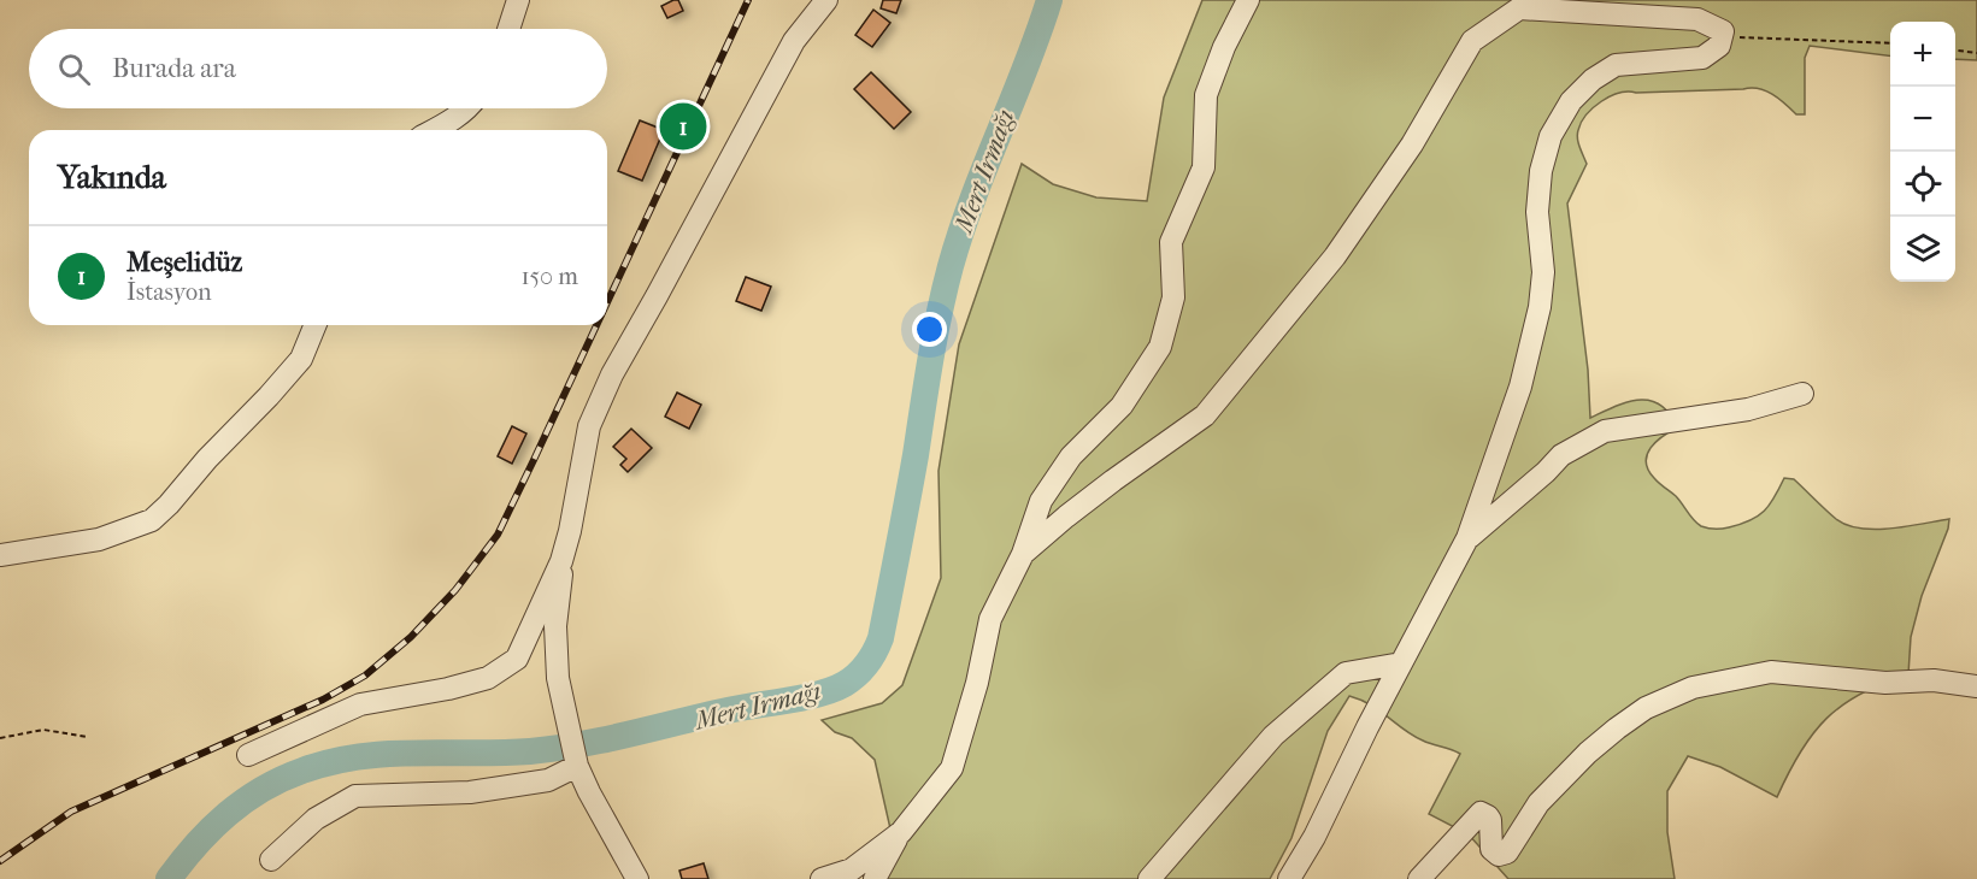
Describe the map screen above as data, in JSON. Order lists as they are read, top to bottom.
{
  "water": ["Mert Irmağı"],
  "page": {
    "map_buttons": ["+", "−"],
    "search": "Burada ara",
    "pins": "1",
    "heading": "Yakında",
    "list": [
      {
        "mark": "1",
        "name": "Meşelidüz",
        "note": "İstasyon",
        "value": "150 m"
      }
    ]
  }
}
